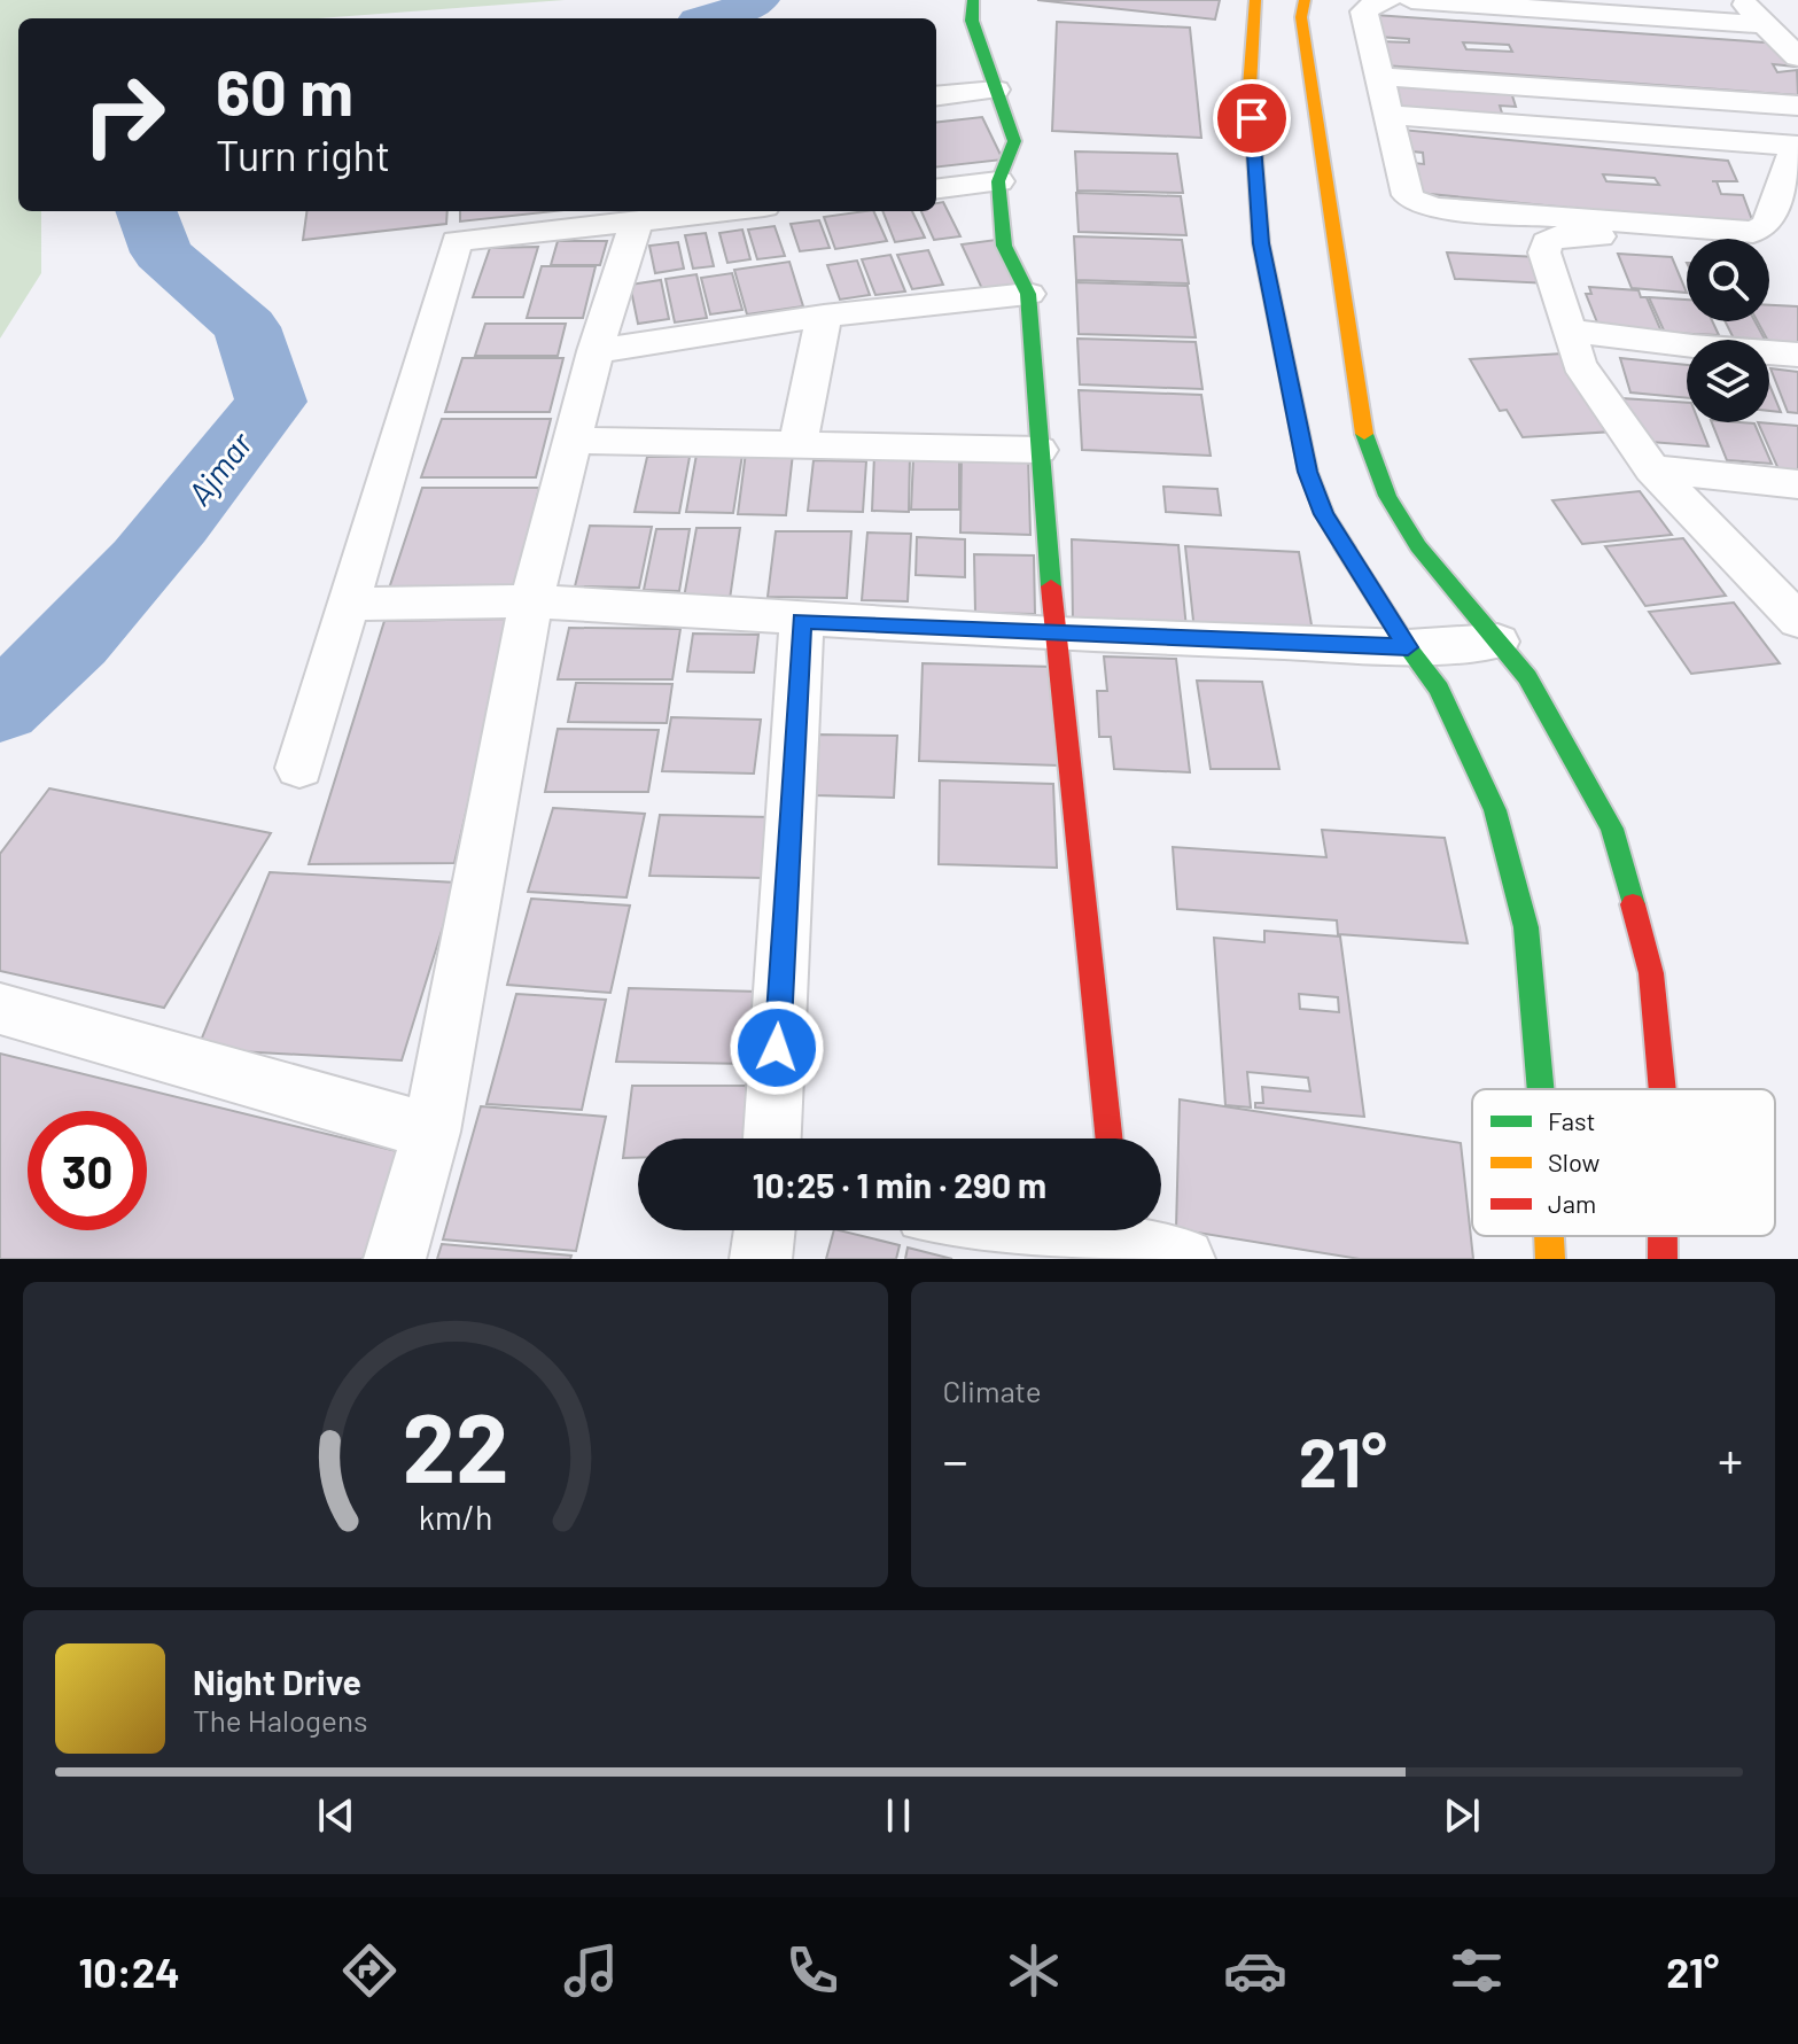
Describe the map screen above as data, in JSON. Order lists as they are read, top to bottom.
{
  "water": ["Ajmar"],
  "legend": ["Fast", "Slow", "Jam"],
  "page": {
    "turn": ["60 m", "Turn right"],
    "limit": "30",
    "trip": "10:25 · 1 min · 290 m",
    "tile": "Climate",
    "heat": ["−", "21°", "+"],
    "song": ["Night Drive", "The Halogens"],
    "tabs": ["10:24", "21°"],
    "gauge": ["22", "km/h"]
  }
}
